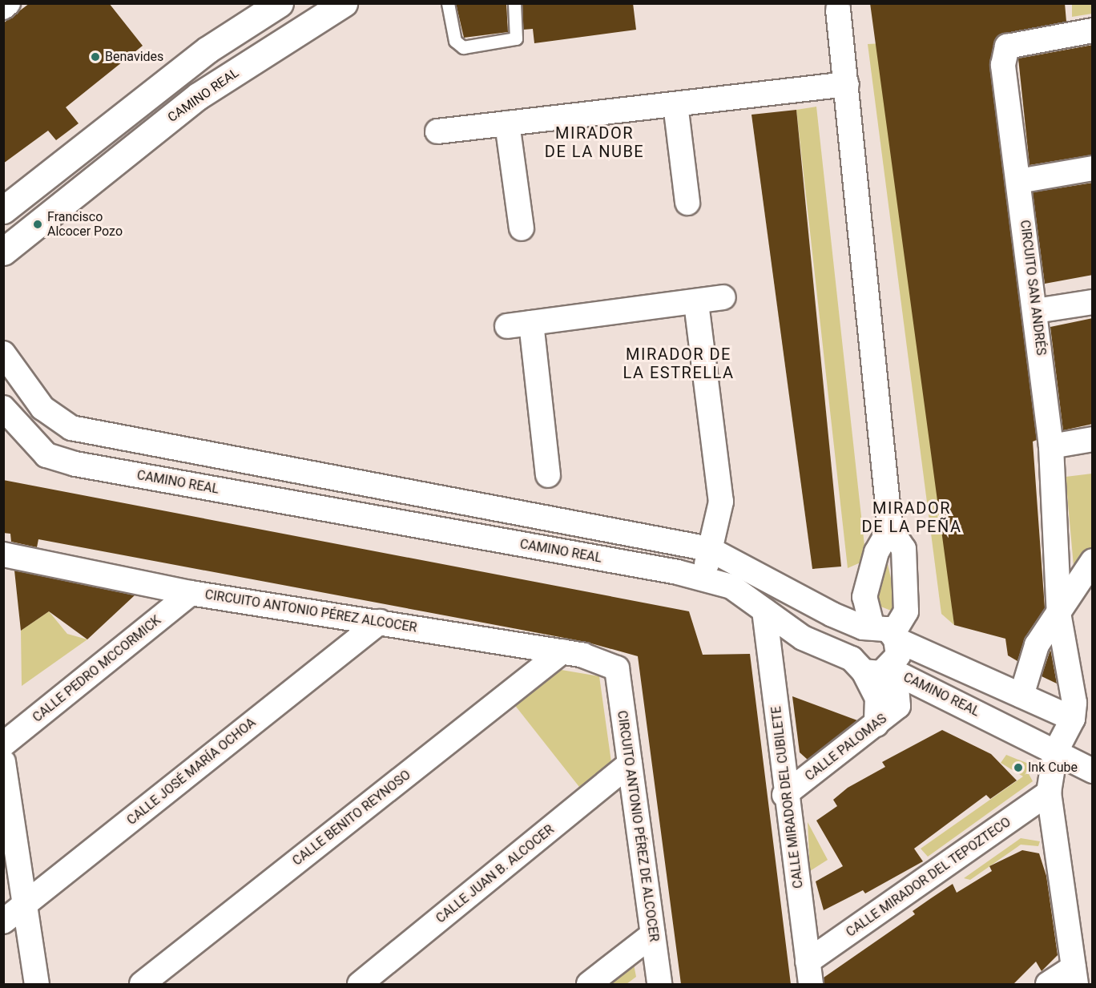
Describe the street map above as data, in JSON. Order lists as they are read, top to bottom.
{
  "streets": {
    "street": [
      "CAMINO REAL",
      "CIRCUITO SAN ANDRÉS",
      "CIRCUITO ANTONIO PÉREZ ALCOCER",
      "CALLE PEDRO MCCORMICK",
      "CALLE PALOMAS",
      "CALLE JOSÉ MARÍA OCHOA",
      "CALLE MIRADOR DEL CUBILETE",
      "CALLE BENITO REYNOSO",
      "CIRCUITO ANTONIO PÉREZ DE ALCOCER",
      "CALLE JUAN B. ALCOCER",
      "CALLE MIRADOR DEL TEPOZTECO"
    ]
  },
  "crossings": [
    ["CAMINO REAL", "CIRCUITO SAN ANDRÉS"],
    ["CAMINO REAL", "CALLE PALOMAS"],
    ["CAMINO REAL", "CALLE MIRADOR DEL CUBILETE"],
    ["CIRCUITO SAN ANDRÉS", "CALLE MIRADOR DEL TEPOZTECO"],
    ["CIRCUITO ANTONIO PÉREZ ALCOCER", "CALLE PEDRO MCCORMICK"],
    ["CIRCUITO ANTONIO PÉREZ ALCOCER", "CALLE JOSÉ MARÍA OCHOA"],
    ["CIRCUITO ANTONIO PÉREZ ALCOCER", "CALLE BENITO REYNOSO"],
    ["CIRCUITO ANTONIO PÉREZ ALCOCER", "CIRCUITO ANTONIO PÉREZ DE ALCOCER"],
    ["CALLE PALOMAS", "CALLE MIRADOR DEL CUBILETE"],
    ["CALLE MIRADOR DEL CUBILETE", "CALLE MIRADOR DEL TEPOZTECO"],
    ["CIRCUITO ANTONIO PÉREZ DE ALCOCER", "CALLE JUAN B. ALCOCER"]
  ],
  "districts": ["MIRADOR DE LA NUBE", "MIRADOR DE LA ESTRELLA", "MIRADOR DE LA PEÑA"],
  "places": ["Benavides", "Francisco Alcocer Pozo", "Ink Cube"]
}
